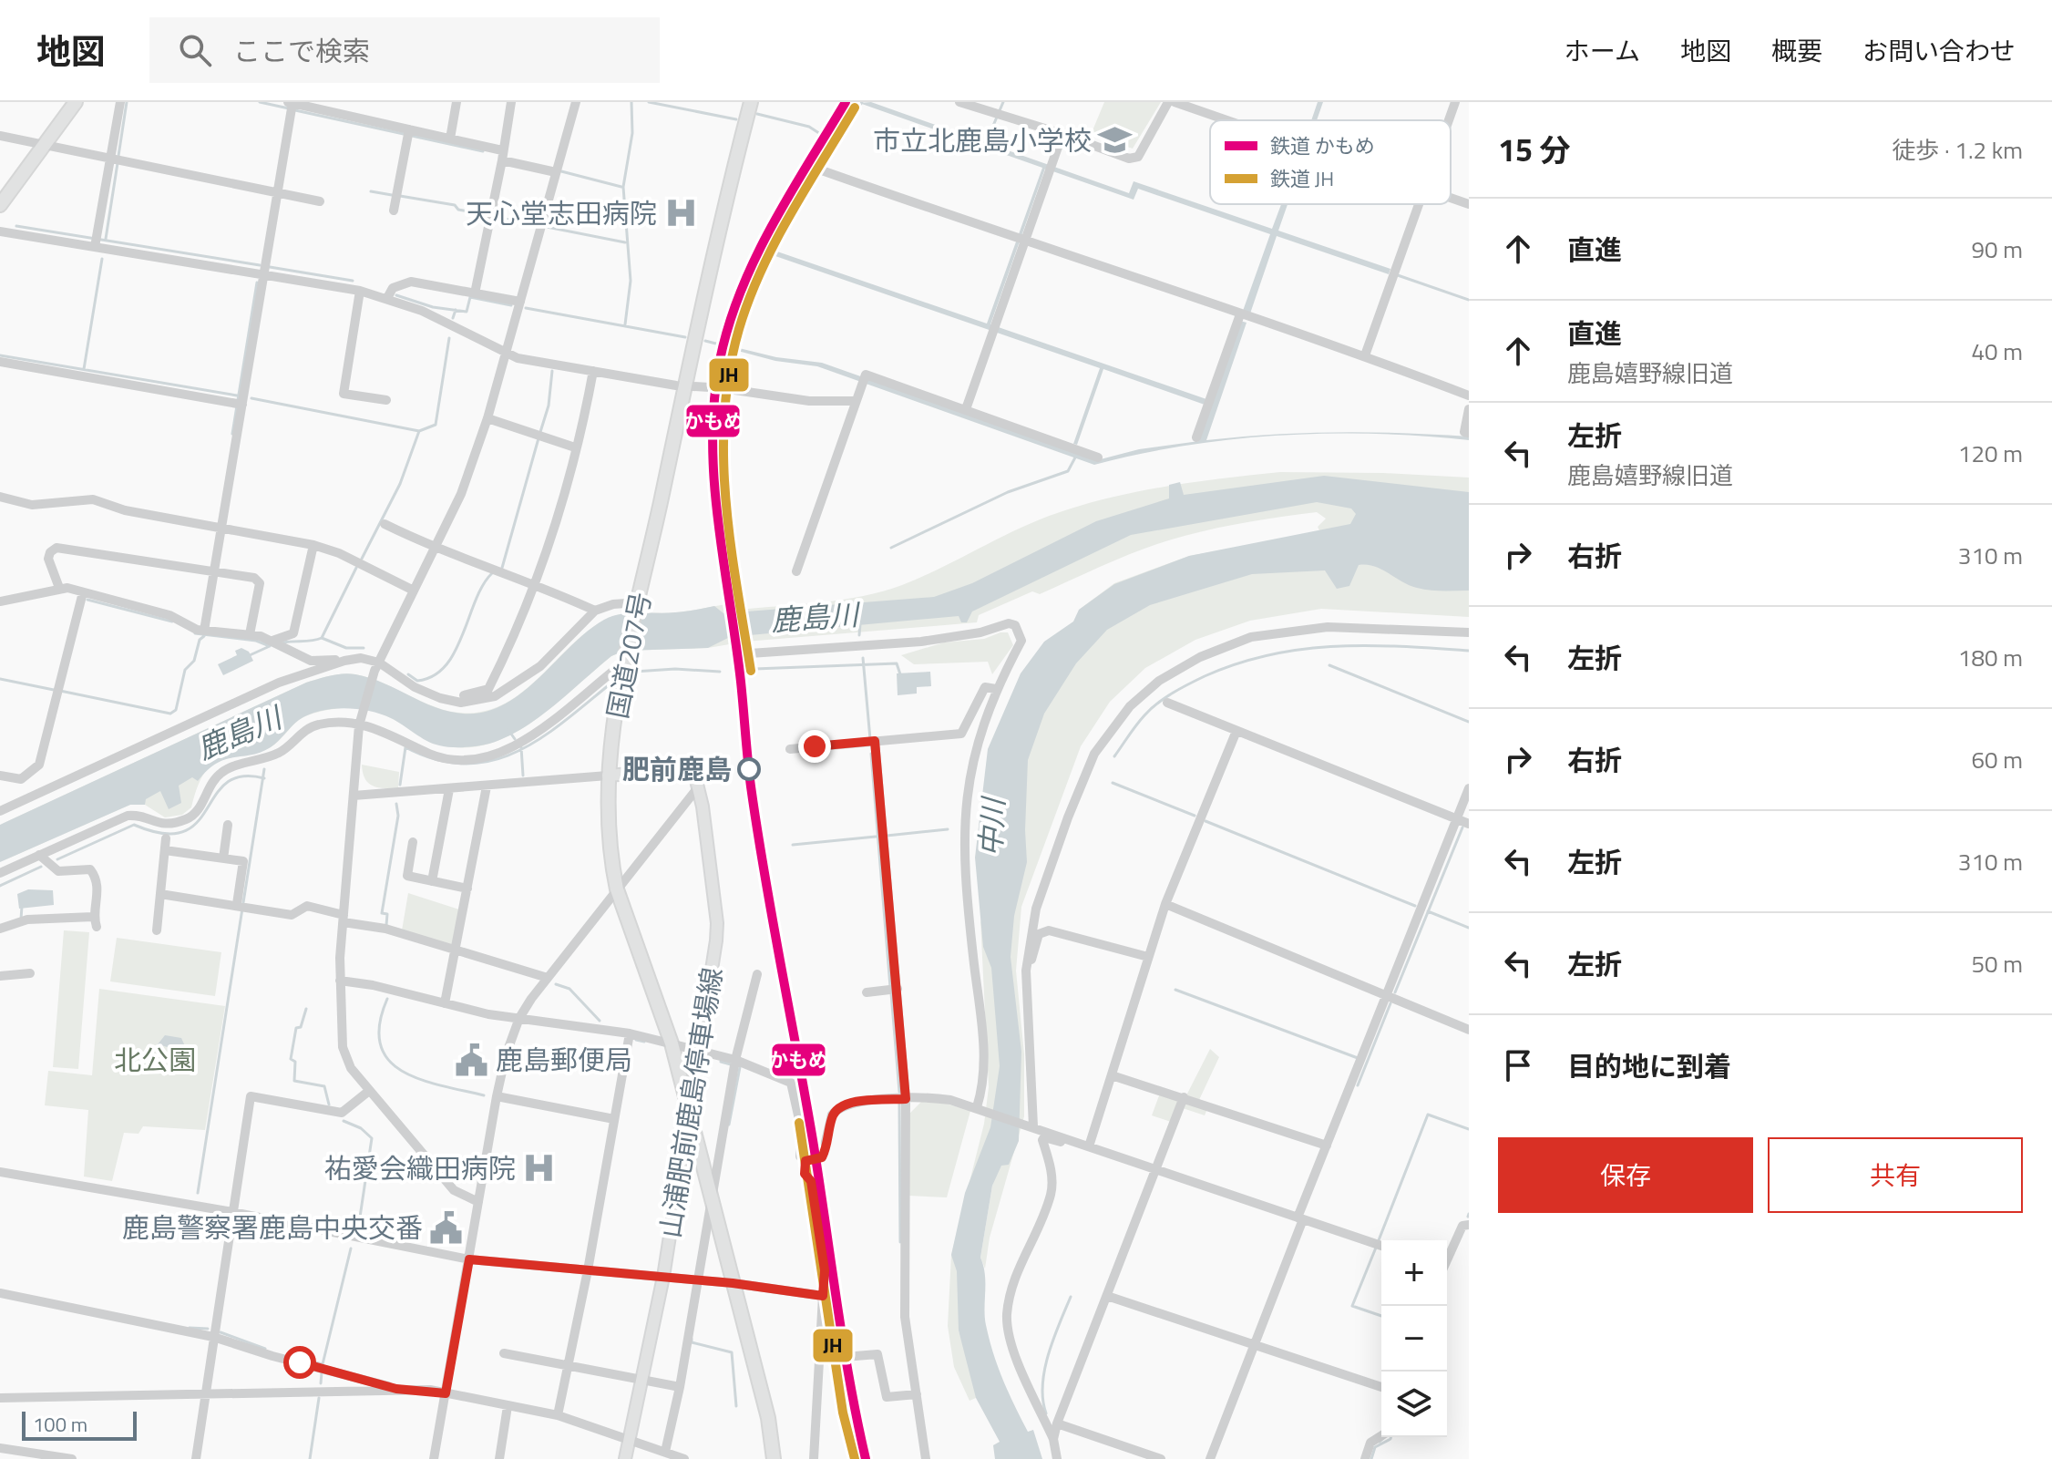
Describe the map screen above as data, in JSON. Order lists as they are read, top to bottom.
{
  "streets": {
    "highway": ["国道207号"],
    "main road": ["山浦肥前鹿島停車場線"]
  },
  "crossings": [
    ["国道207号", "山浦肥前鹿島停車場線"]
  ],
  "water": ["鹿島川", "中川"],
  "parks": ["北公園"],
  "places": {
    "school or university": ["市立北鹿島小学校"],
    "hospital": ["天心堂志田病院", "祐愛会織田病院"],
    "other": ["肥前鹿島"],
    "public building": ["鹿島郵便局", "鹿島警察署鹿島中央交番"]
  },
  "lines": ["rail line かもめ", "rail line JH"],
  "legend": ["鉄道 かもめ", "鉄道 JH"],
  "scale_bar": "100 m",
  "page": {
    "header": "地図",
    "search": "ここで検索",
    "nav": [
      "ホーム",
      "地図",
      "概要",
      "お問い合わせ"
    ],
    "heading": ["15 分", "徒歩 · 1.2 km"],
    "list": [
      ["直進", "90 m"],
      ["直進", "鹿島嬉野線旧道", "40 m"],
      ["左折", "鹿島嬉野線旧道", "120 m"],
      ["右折", "310 m"],
      ["左折", "180 m"],
      ["右折", "60 m"],
      ["左折", "310 m"],
      ["左折", "50 m"],
      "目的地に到着"
    ],
    "buttons": ["保存", "共有"],
    "map_buttons": ["+", "−"],
    "scale": "100 m"
  }
}
